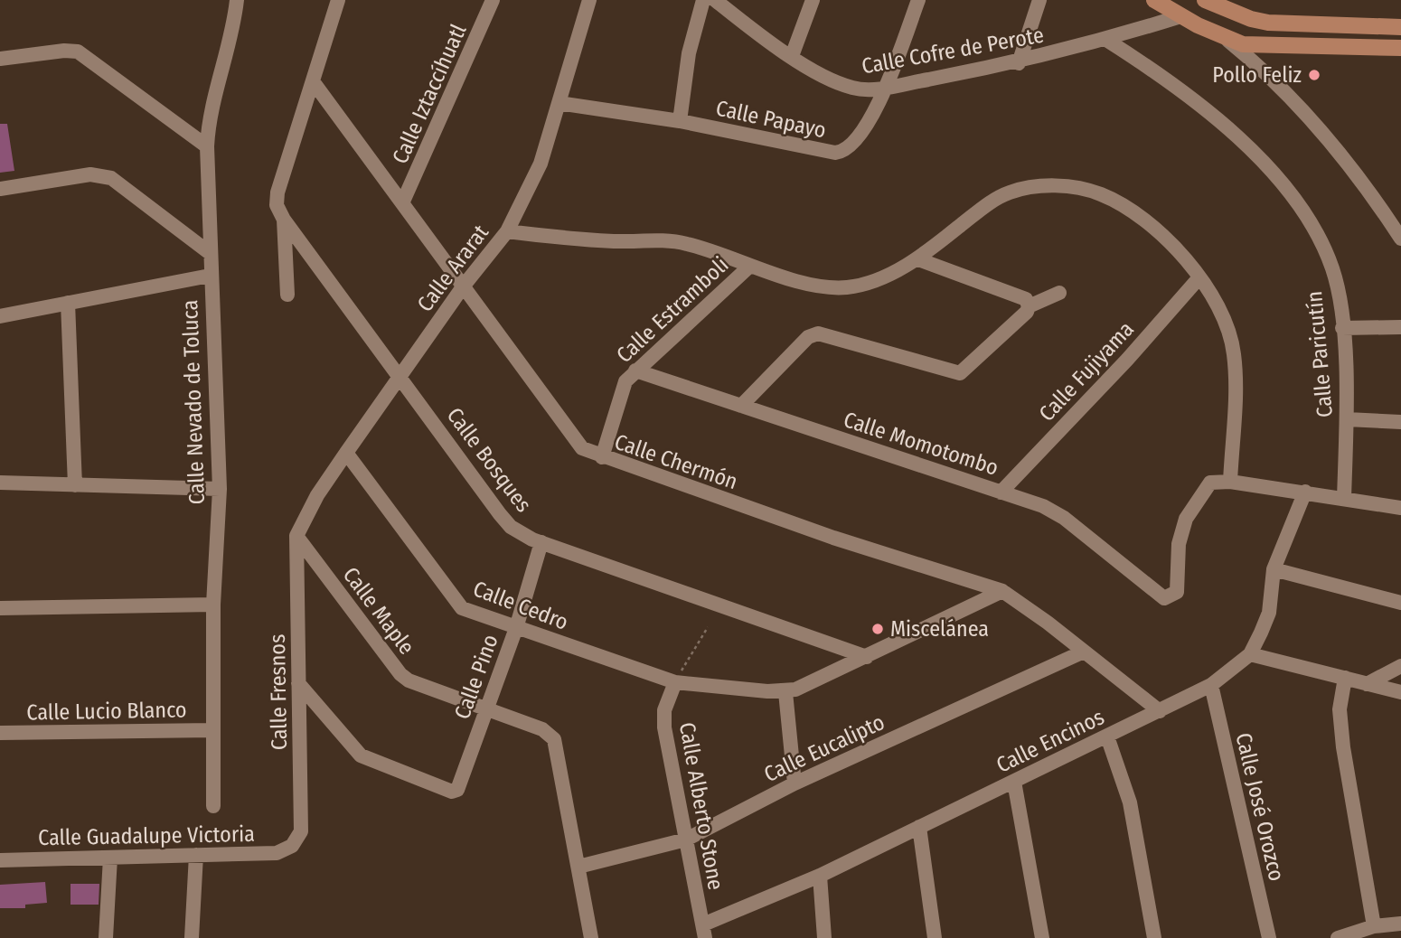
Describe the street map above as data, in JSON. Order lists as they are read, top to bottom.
{
  "streets": {
    "street": [
      "Calle Cofre de Perote",
      "Calle Iztaccíhuatl",
      "Calle Papayo",
      "Calle Ararat",
      "Calle Estramboli",
      "Calle Paricutín",
      "Calle Fujiyama",
      "Calle Nevado de Toluca",
      "Calle Momotombo",
      "Calle Bosques",
      "Calle Chermón",
      "Calle Cedro",
      "Calle Maple",
      "Calle Pino",
      "Calle Fresnos",
      "Calle Lucio Blanco",
      "Calle Encinos",
      "Calle Eucalipto",
      "Calle Alberto Stone",
      "Calle José Orozco",
      "Calle Guadalupe Victoria"
    ]
  },
  "crossings": [
    ["Calle Cofre de Perote", "Calle Papayo"],
    ["Calle Cofre de Perote", "Calle Paricutín"],
    ["Calle Iztaccíhuatl", "Calle Chermón"],
    ["Calle Papayo", "Calle Ararat"],
    ["Calle Ararat", "Calle Bosques"],
    ["Calle Ararat", "Calle Chermón"],
    ["Calle Ararat", "Calle Cedro"],
    ["Calle Ararat", "Calle Maple"],
    ["Calle Ararat", "Calle Fresnos"],
    ["Calle Estramboli", "Calle Momotombo"],
    ["Calle Estramboli", "Calle Chermón"],
    ["Calle Fujiyama", "Calle Momotombo"],
    ["Calle Nevado de Toluca", "Calle Lucio Blanco"],
    ["Calle Bosques", "Calle Chermón"],
    ["Calle Bosques", "Calle Pino"],
    ["Calle Chermón", "Calle Encinos"],
    ["Calle Chermón", "Calle Eucalipto"],
    ["Calle Cedro", "Calle Pino"],
    ["Calle Cedro", "Calle Alberto Stone"],
    ["Calle Maple", "Calle Pino"],
    ["Calle Maple", "Calle Fresnos"],
    ["Calle Maple", "Calle Eucalipto"],
    ["Calle Pino", "Calle Fresnos"],
    ["Calle Fresnos", "Calle Guadalupe Victoria"],
    ["Calle Encinos", "Calle Alberto Stone"],
    ["Calle Encinos", "Calle José Orozco"],
    ["Calle Eucalipto", "Calle Alberto Stone"]
  ],
  "places": ["Pollo Feliz", "Miscelánea"]
}
